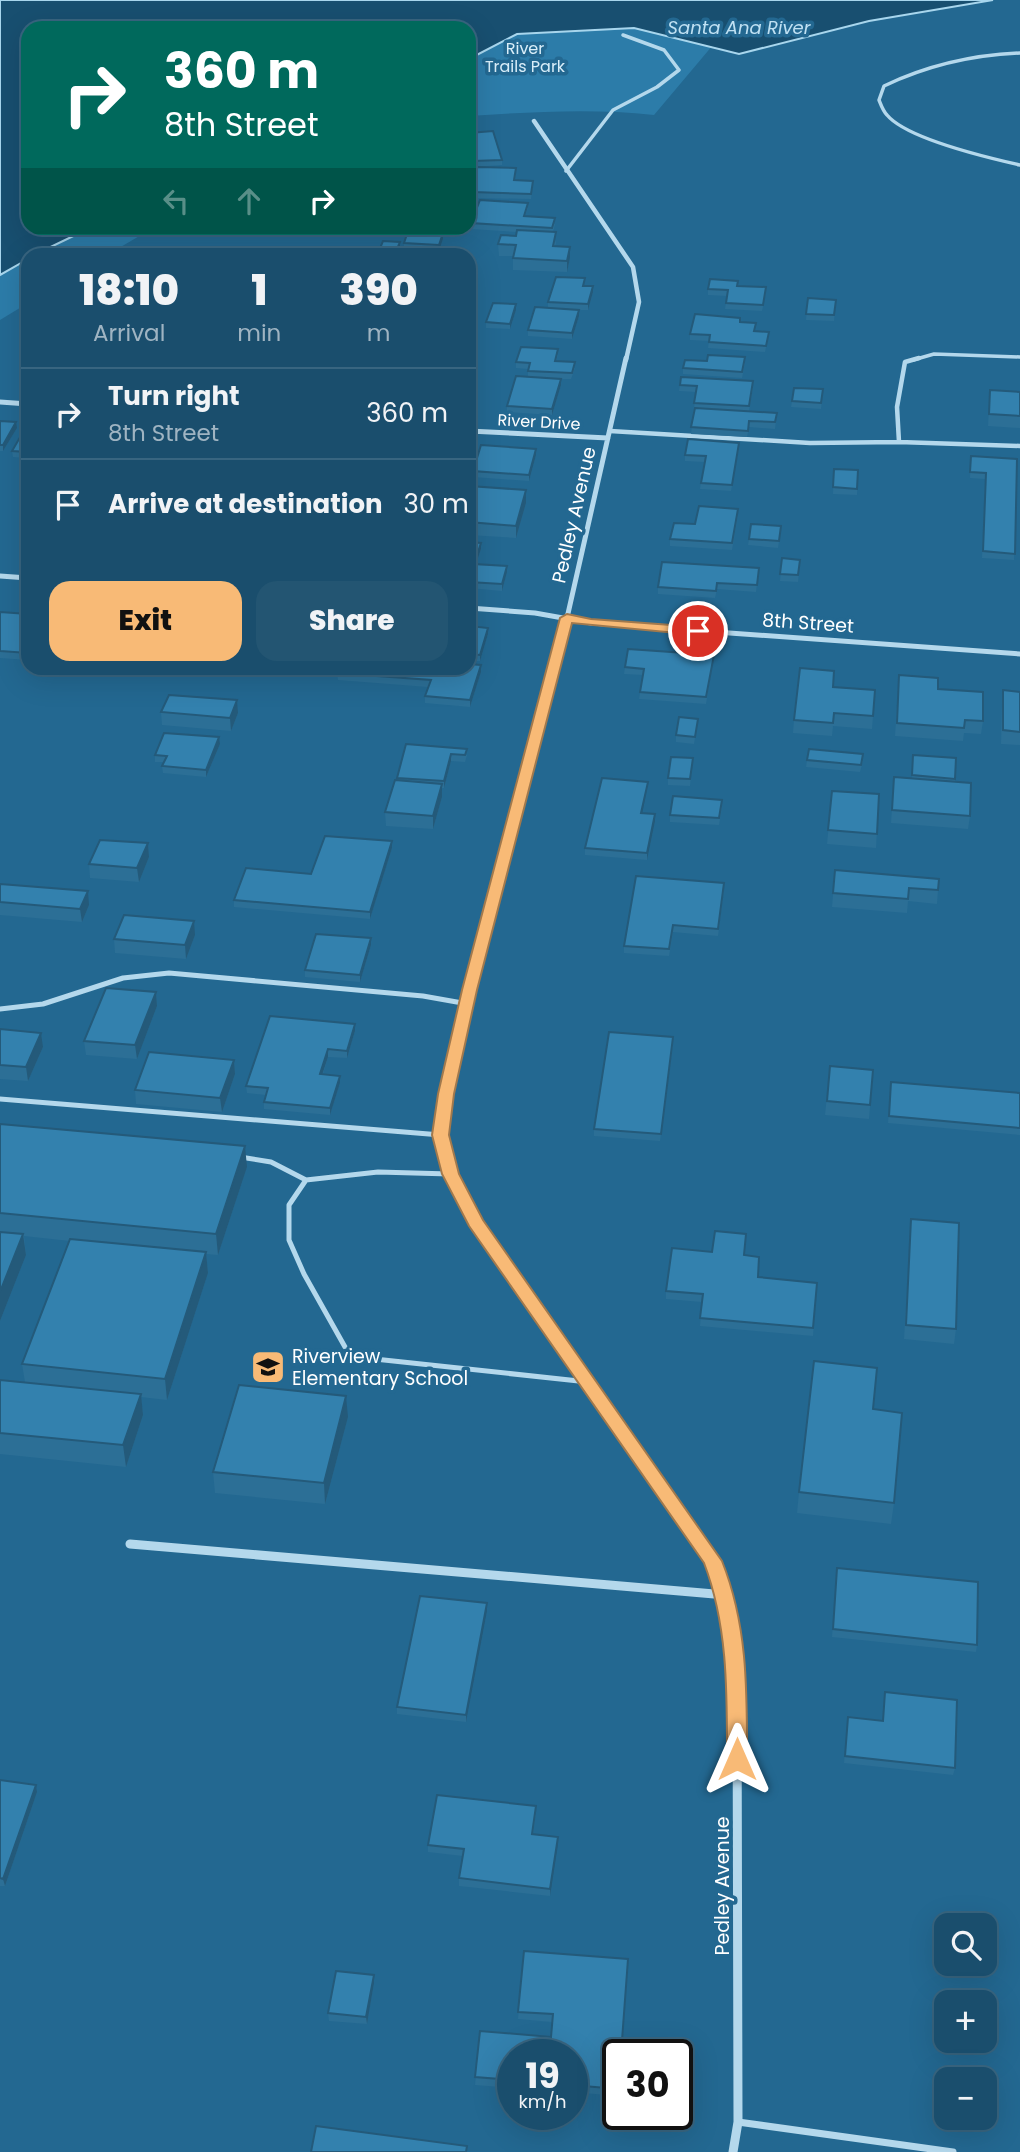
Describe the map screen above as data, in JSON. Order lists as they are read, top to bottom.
{
  "streets": {
    "street": ["River Drive", "Pedley Avenue", "8th Street"]
  },
  "crossings": [
    ["River Drive", "Pedley Avenue"],
    ["Pedley Avenue", "8th Street"]
  ],
  "water": ["Santa Ana River"],
  "parks": ["River Trails Park"],
  "places": {
    "school or university": ["Riverview Elementary School"]
  },
  "page": {
    "turn": ["360 m", "8th Street"],
    "eta": [
      "18:10",
      "Arrival",
      "1",
      "min",
      "390",
      "m"
    ],
    "list": [
      {
        "name": "Turn right",
        "note": "8th Street",
        "value": "360 m"
      },
      {
        "name": "Arrive at destination",
        "value": "30 m"
      }
    ],
    "buttons": ["Exit", "Share"],
    "map_buttons": ["+", "−"],
    "speed": "19 km/h",
    "limit": "30"
  }
}
